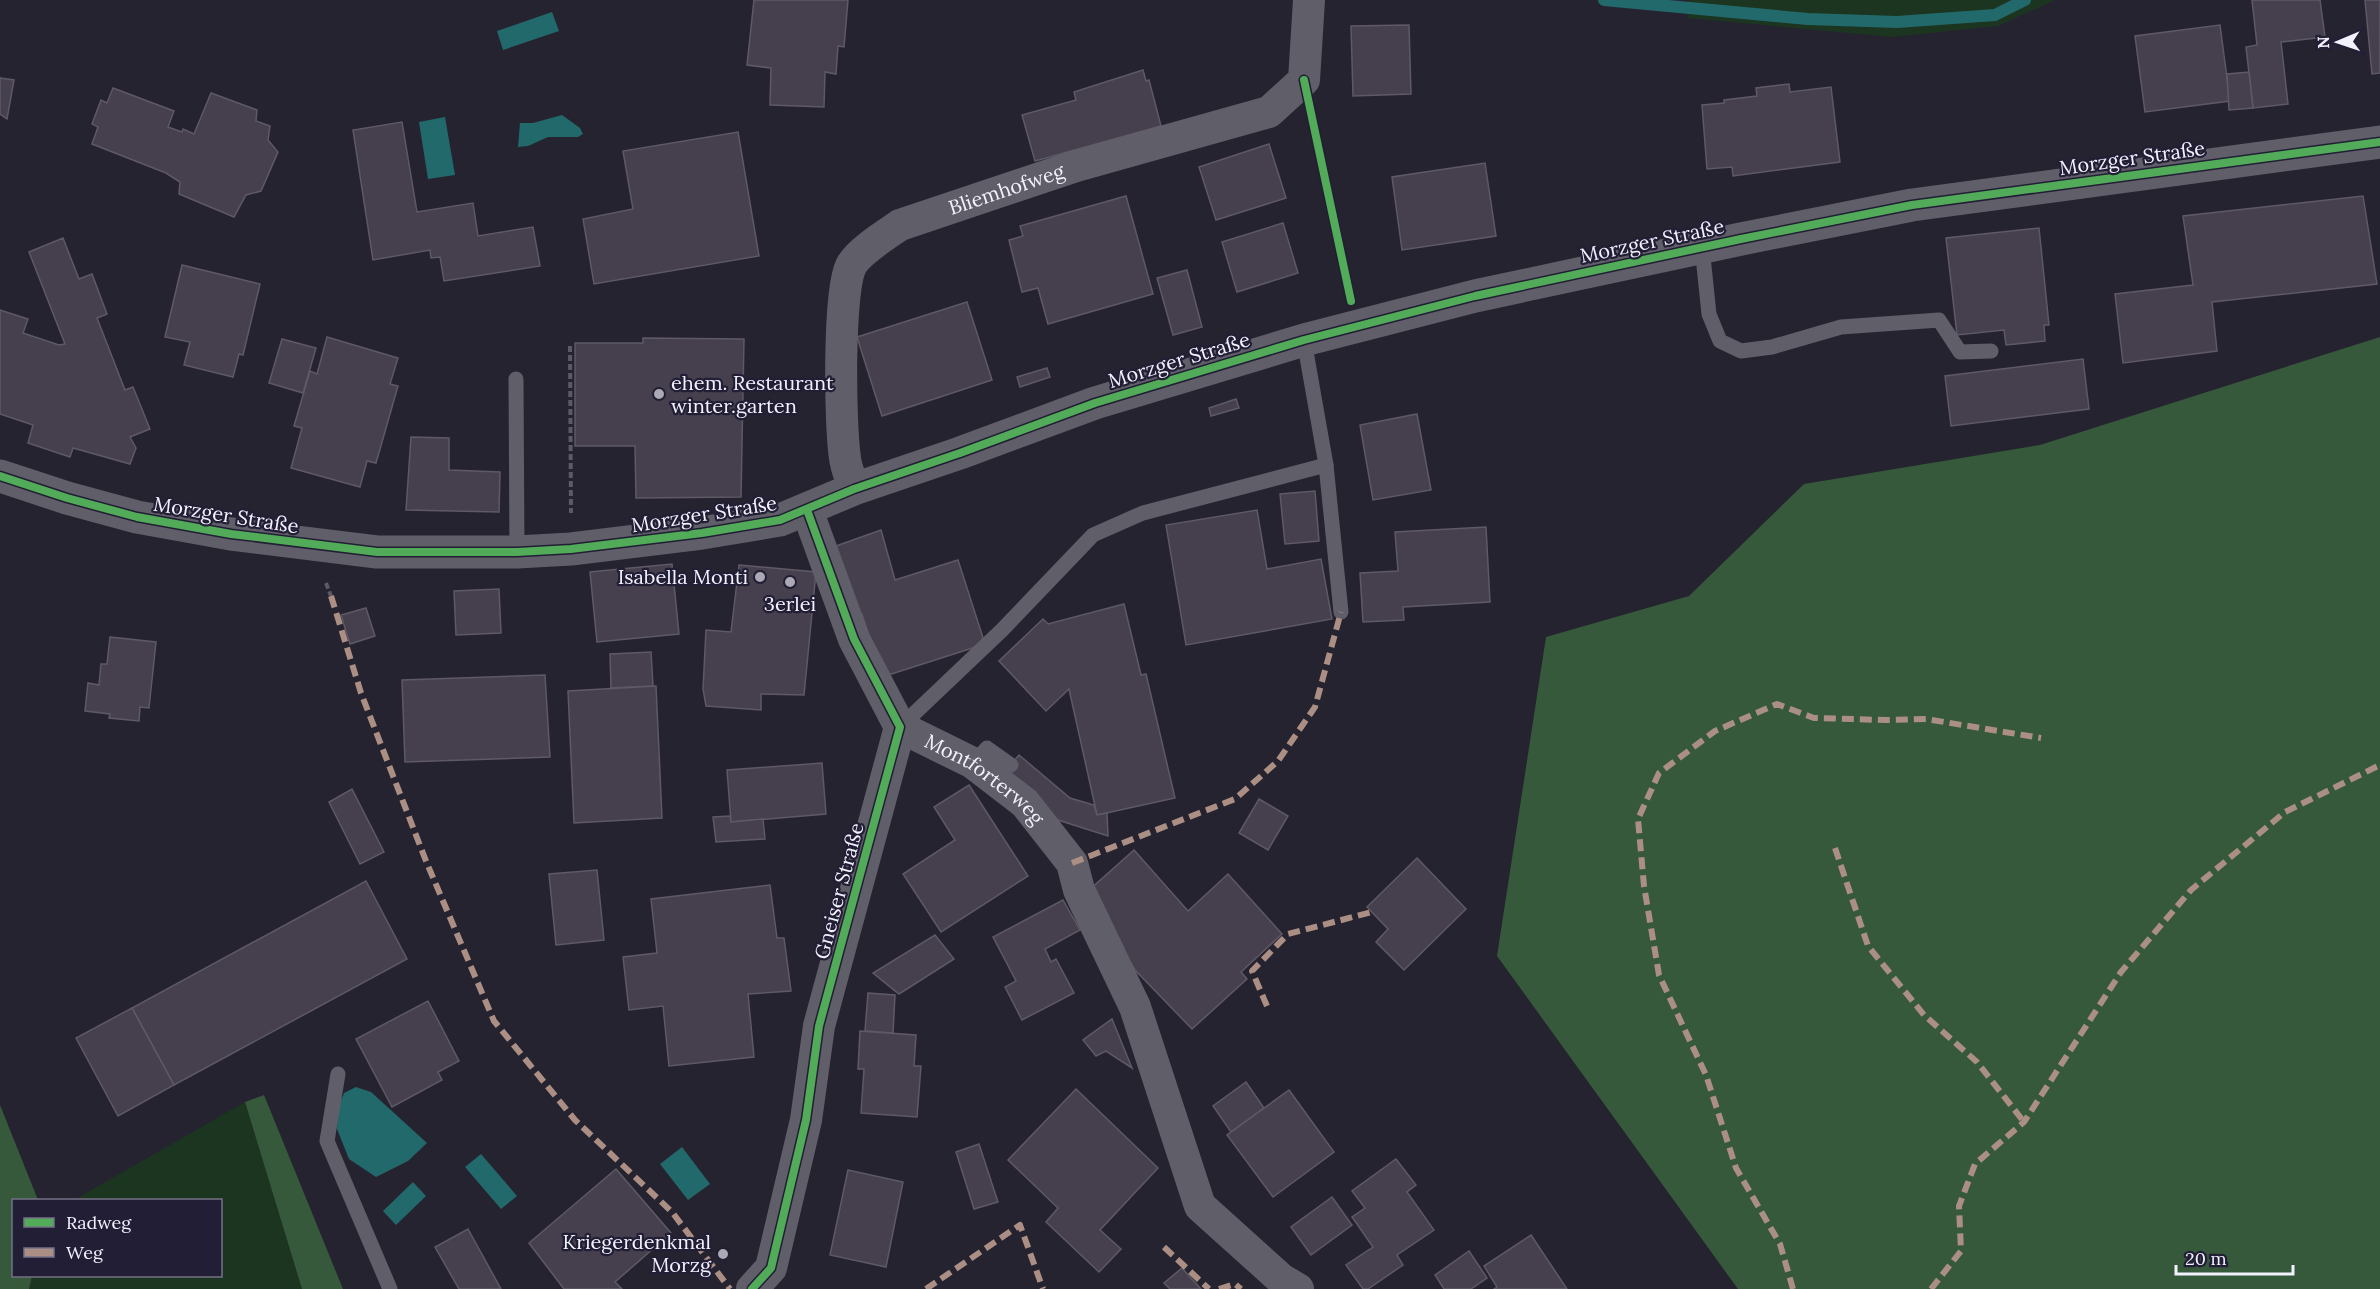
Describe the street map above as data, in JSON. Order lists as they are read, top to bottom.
{
  "streets": {
    "street": [
      "Morzger Straße",
      "Bliemhofweg",
      "Montforterweg",
      "Gneiser Straße"
    ]
  },
  "crossings": [
    ["Morzger Straße", "Bliemhofweg"],
    ["Montforterweg", "Gneiser Straße"]
  ],
  "places": [
    "ehem. Restaurant winter.garten",
    "Isabella Monti",
    "3erlei",
    "Kriegerdenkmal Morzg"
  ],
  "legend": ["Radweg", "Weg"],
  "scale_bar": "20 m",
  "north": "left"
}
